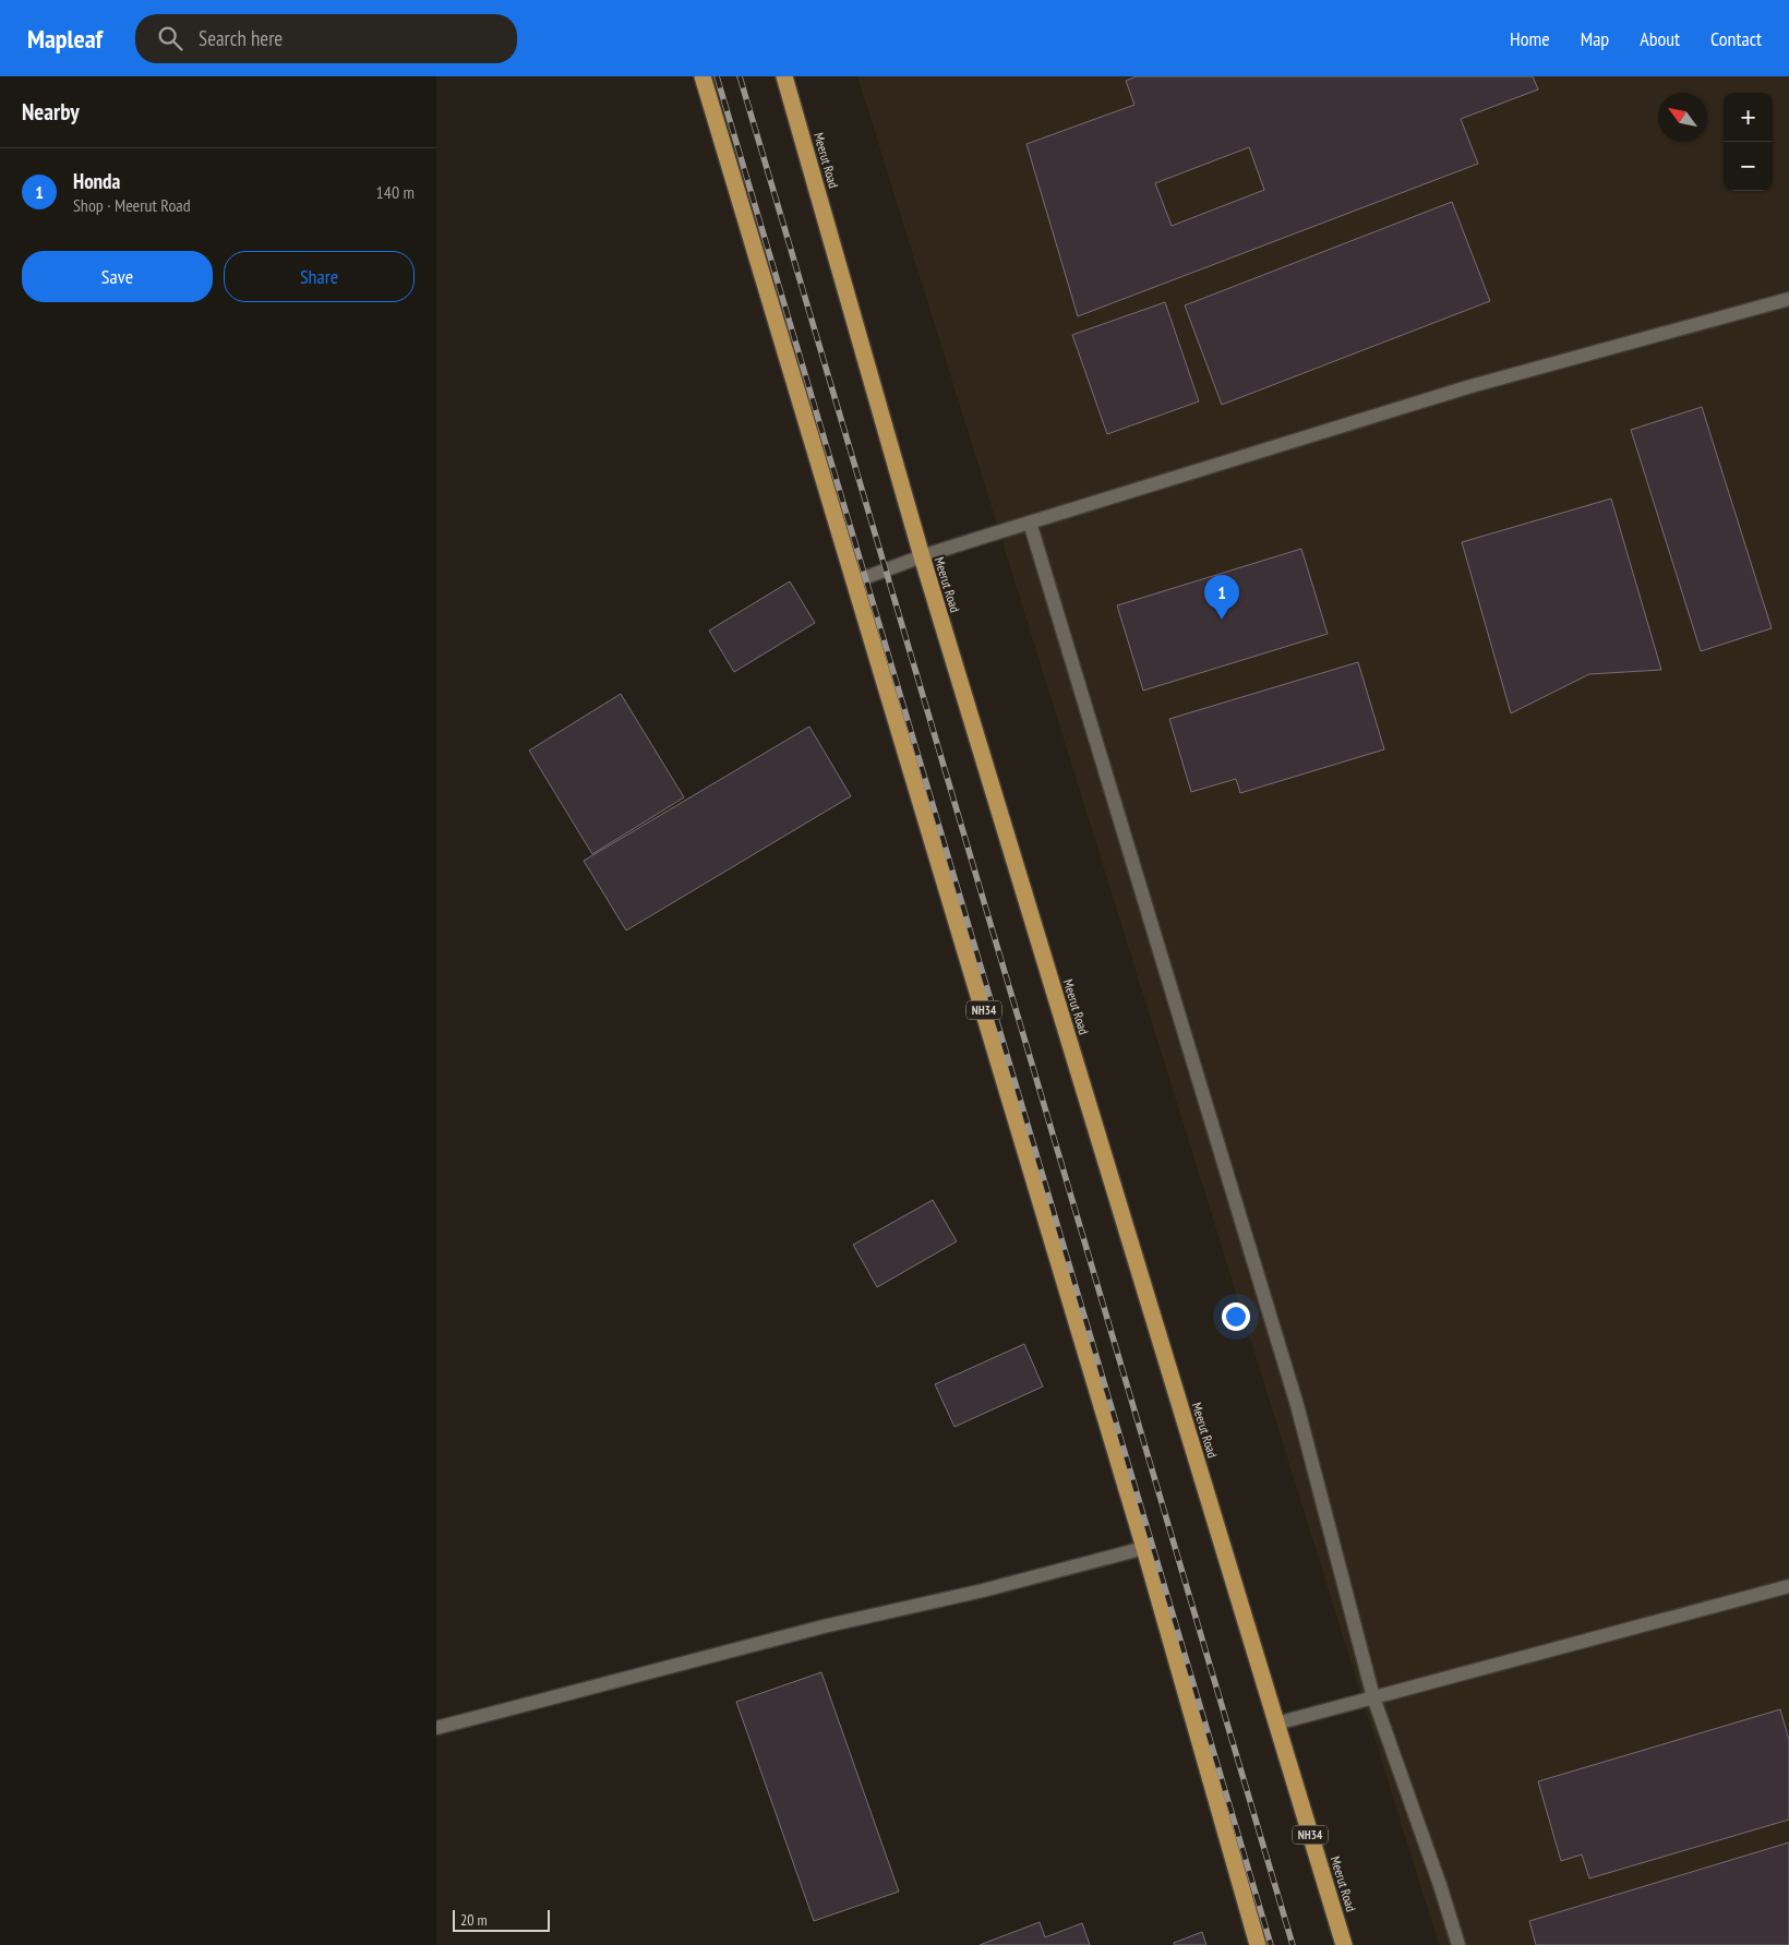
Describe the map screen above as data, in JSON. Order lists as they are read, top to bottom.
{
  "streets": {
    "highway": ["Meerut Road", "NH34"]
  },
  "scale_bar": "20 m",
  "north": "top left",
  "page": {
    "header": "Mapleaf",
    "search": "Search here",
    "nav": [
      "Home",
      "Map",
      "About",
      "Contact"
    ],
    "heading": "Nearby",
    "map_buttons": ["+", "−"],
    "list": [
      {
        "mark": "1",
        "name": "Honda",
        "note": "Shop · Meerut Road",
        "value": "140 m"
      }
    ],
    "buttons": ["Save", "Share"],
    "pins": "1",
    "scale": "20 m"
  }
}
